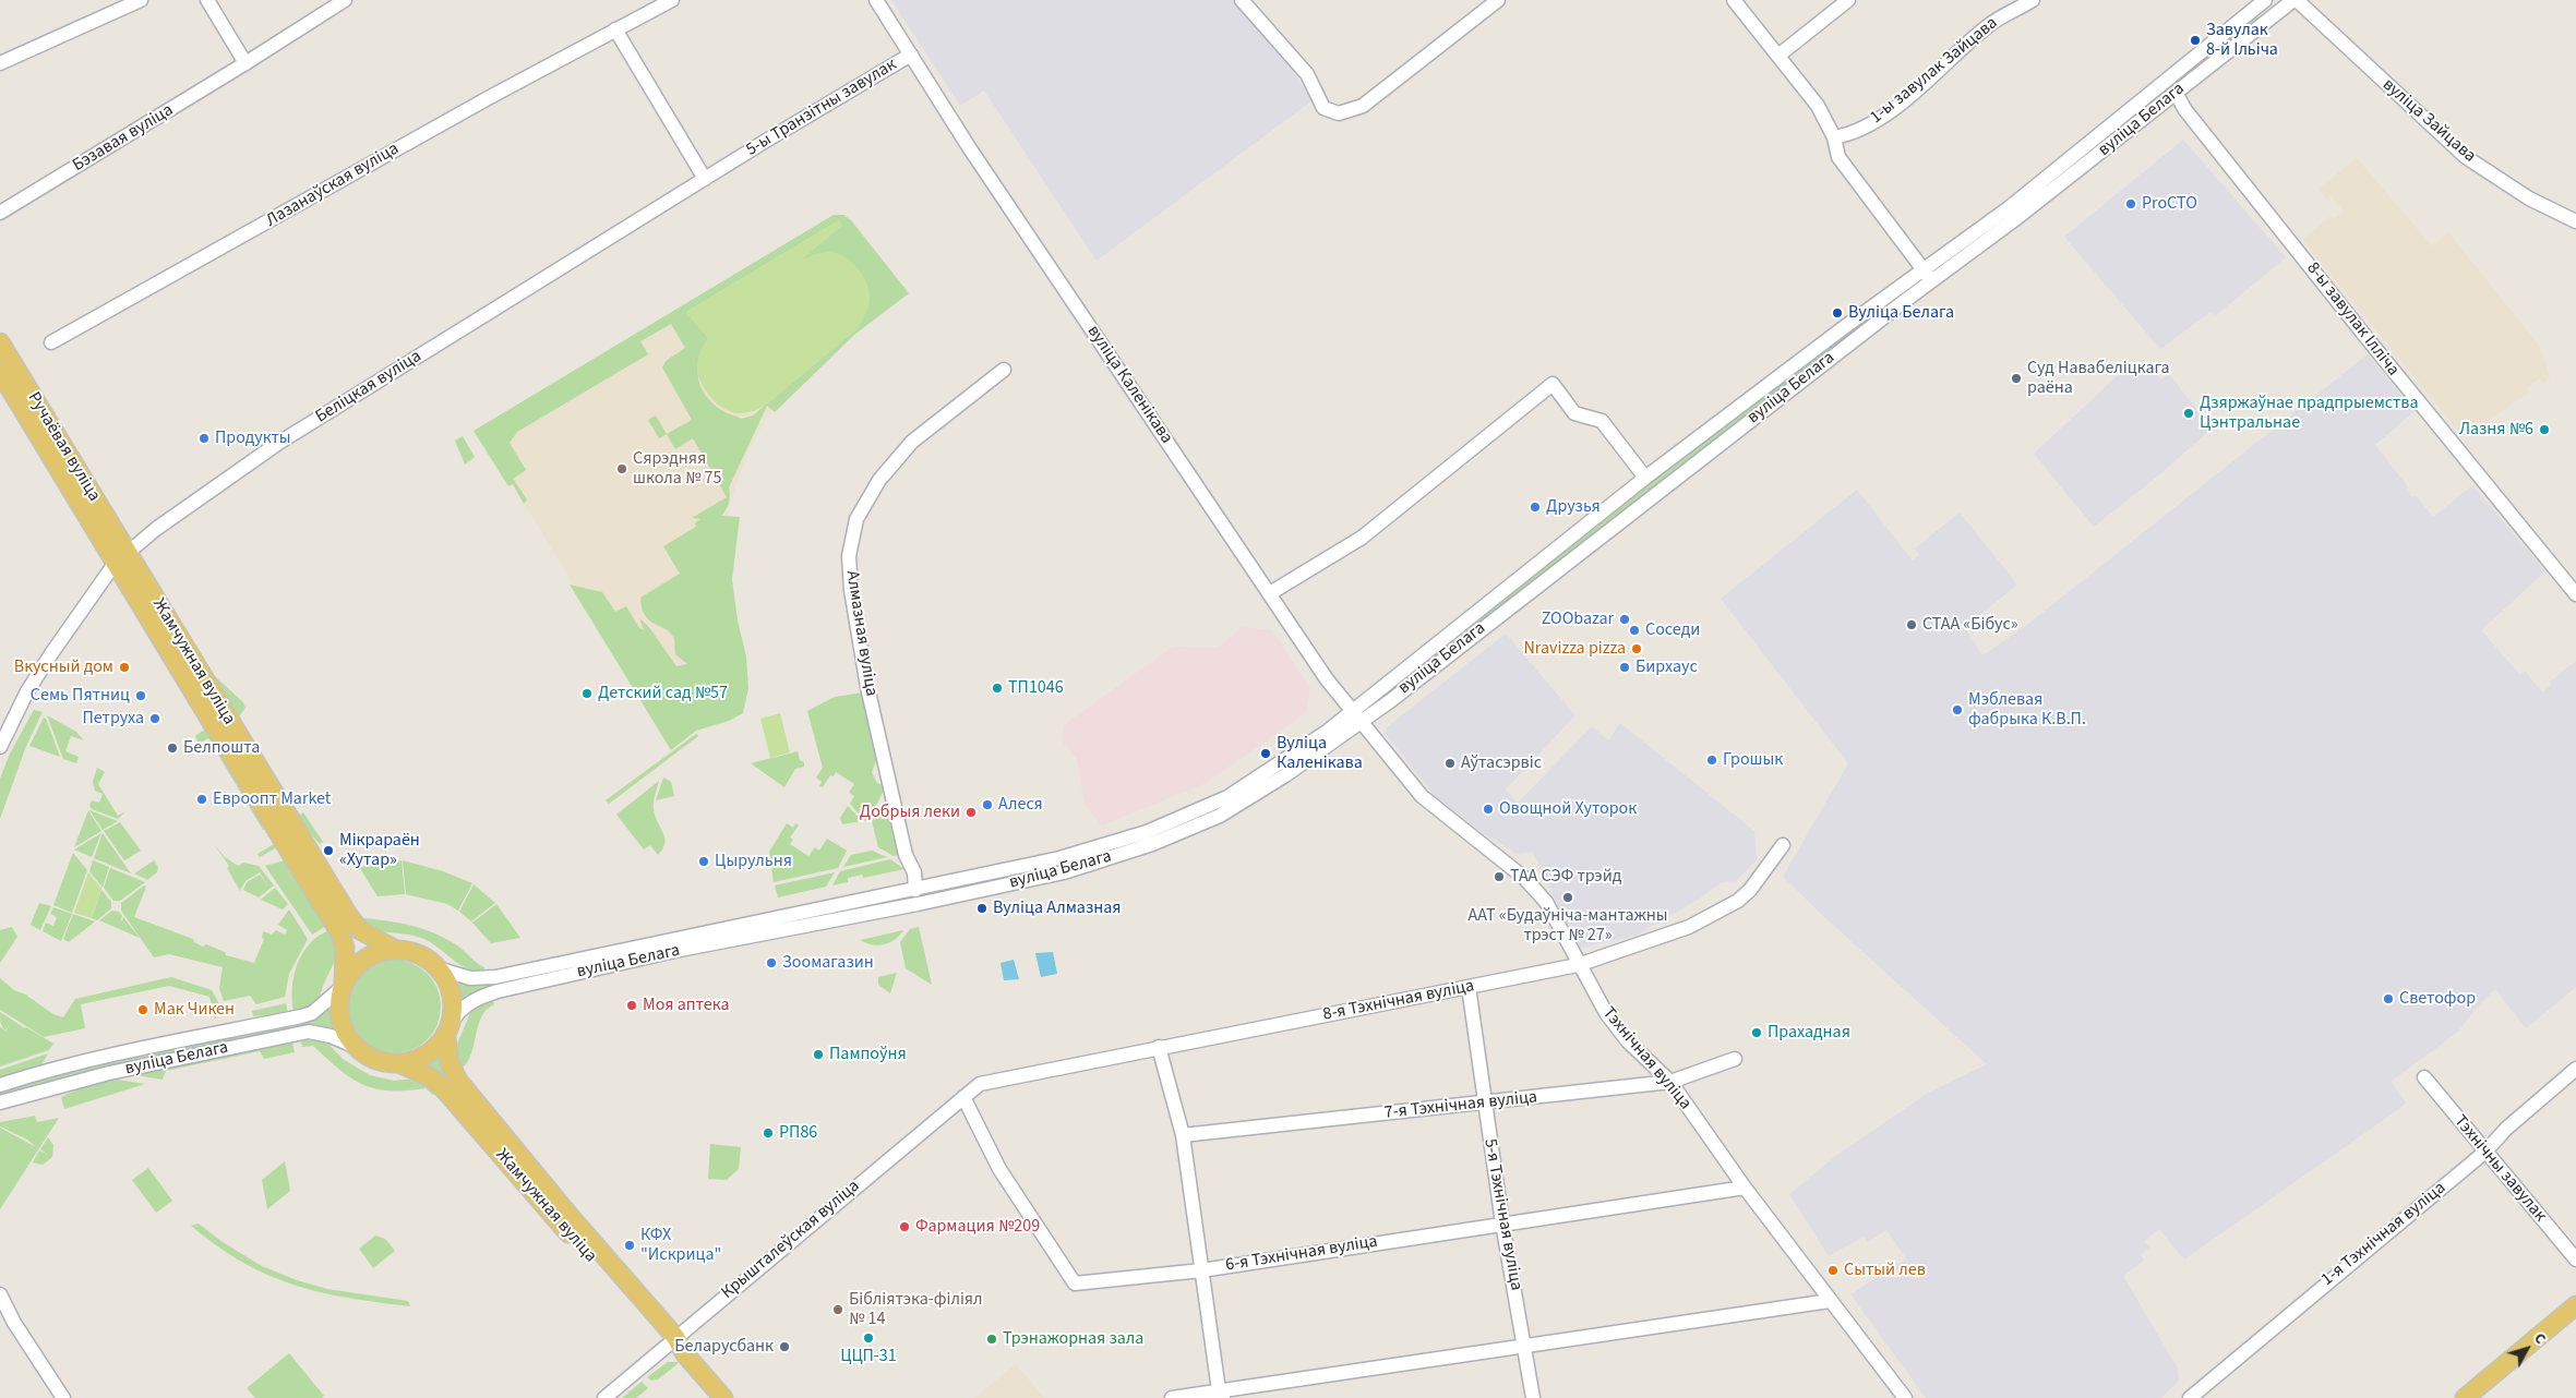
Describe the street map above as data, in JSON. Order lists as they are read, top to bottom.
{
  "streets": {
    "main road": ["Ручаёвая вуліца", "Жамчужная вуліца"],
    "street": [
      "1-ы завулак Зайцава",
      "5-ы Транзітны завулак",
      "вуліца Белага",
      "вуліца Зайцава",
      "Бэзавая вуліца",
      "Лазанаўская вуліца",
      "8-ы завулак Ілліча",
      "вуліца Каленікава",
      "Беліцкая вуліца",
      "Алмазная вуліца",
      "8-я Тэхнічная вуліца",
      "Тэхнічная вуліца",
      "7-я Тэхнічная вуліца",
      "Тэхнічны завулак",
      "5-я Тэхнічная вуліца",
      "1-я Тэхнічная вуліца",
      "Крышталеўская вуліца",
      "6-я Тэхнічная вуліца"
    ]
  },
  "crossings": [
    ["5-ы Транзітны завулак", "вуліца Каленікава"],
    ["5-ы Транзітны завулак", "Беліцкая вуліца"],
    ["вуліца Белага", "вуліца Зайцава"],
    ["вуліца Белага", "8-ы завулак Ілліча"],
    ["вуліца Белага", "вуліца Каленікава"],
    ["вуліца Белага", "Алмазная вуліца"],
    ["вуліца Белага", "Жамчужная вуліца"],
    ["вуліца Белага", "Тэхнічная вуліца"],
    ["вуліца Каленікава", "Тэхнічная вуліца"],
    ["Беліцкая вуліца", "Ручаёвая вуліца"],
    ["Беліцкая вуліца", "Жамчужная вуліца"],
    ["Ручаёвая вуліца", "Жамчужная вуліца"],
    ["Жамчужная вуліца", "Крышталеўская вуліца"],
    ["8-я Тэхнічная вуліца", "Тэхнічная вуліца"],
    ["8-я Тэхнічная вуліца", "5-я Тэхнічная вуліца"],
    ["8-я Тэхнічная вуліца", "Крышталеўская вуліца"],
    ["Тэхнічная вуліца", "7-я Тэхнічная вуліца"],
    ["Тэхнічная вуліца", "6-я Тэхнічная вуліца"],
    ["7-я Тэхнічная вуліца", "5-я Тэхнічная вуліца"],
    ["Тэхнічны завулак", "1-я Тэхнічная вуліца"],
    ["5-я Тэхнічная вуліца", "6-я Тэхнічная вуліца"],
    ["Крышталеўская вуліца", "6-я Тэхнічная вуліца"]
  ],
  "places": [
    "Завулак 8-й Ільіча",
    "ProСТО",
    "Вуліца Белага",
    "Суд Навабеліцкага раёна",
    "Дзяржаўнае прадпрыемства Цэнтральнае",
    "Лазня №6",
    "Продукты",
    "Сярэдняя школа № 75",
    "Друзья",
    "ZOObazar",
    "СТАА «Бібус»",
    "Соседи",
    "Nravizza pizza",
    "Вкусный дом",
    "Бирхаус",
    "ТП1046",
    "Детский сад №57",
    "Семь Пятниц",
    "Мэблевая фабрыка К.В.П.",
    "Петруха",
    "Белпошта",
    "Вуліца Каленікава",
    "Грошык",
    "Аўтасэрвіс",
    "Евроопт Market",
    "Алеся",
    "Овощной Хуторок",
    "Добрыя леки",
    "Мікрараён «Хутар»",
    "Цырульня",
    "ТАА СЭФ трэйд",
    "ААТ «Будаўніча-мантажны трэст № 27»",
    "Вуліца Алмазная",
    "Зоомагазин",
    "Светофор",
    "Моя аптека",
    "Мак Чикен",
    "Прахадная",
    "Пампоўня",
    "РП86",
    "Фармация №209",
    "КФХ \"Искрица\"",
    "Сытый лев",
    "Бібліятэка-філіял № 14",
    "ЦЦП-31",
    "Трэнажорная зала",
    "Беларусбанк"
  ],
  "north": "top right"
}
